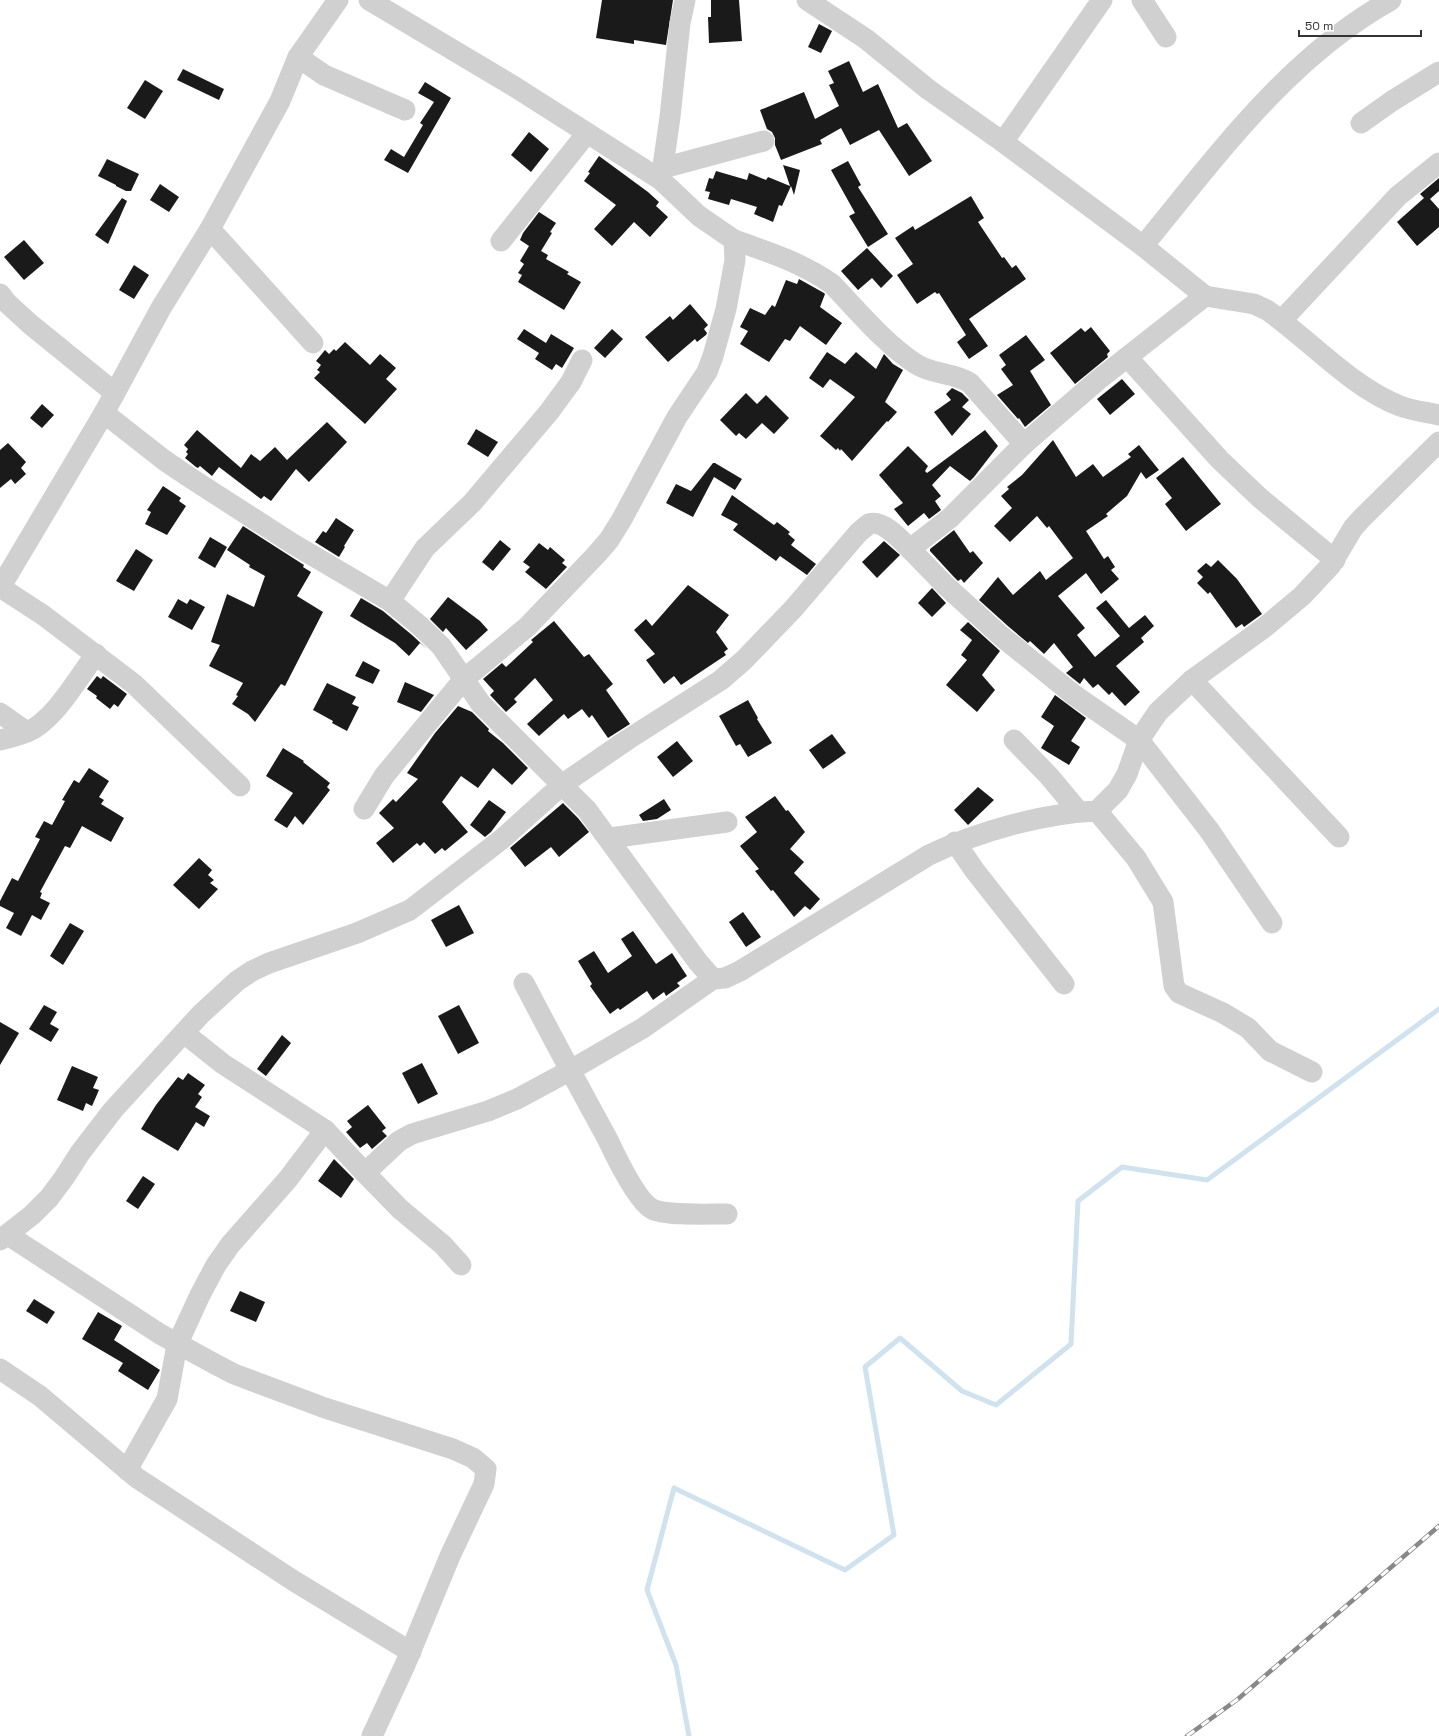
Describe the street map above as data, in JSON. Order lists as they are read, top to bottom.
{
  "scale_bar": "50 m"
}
